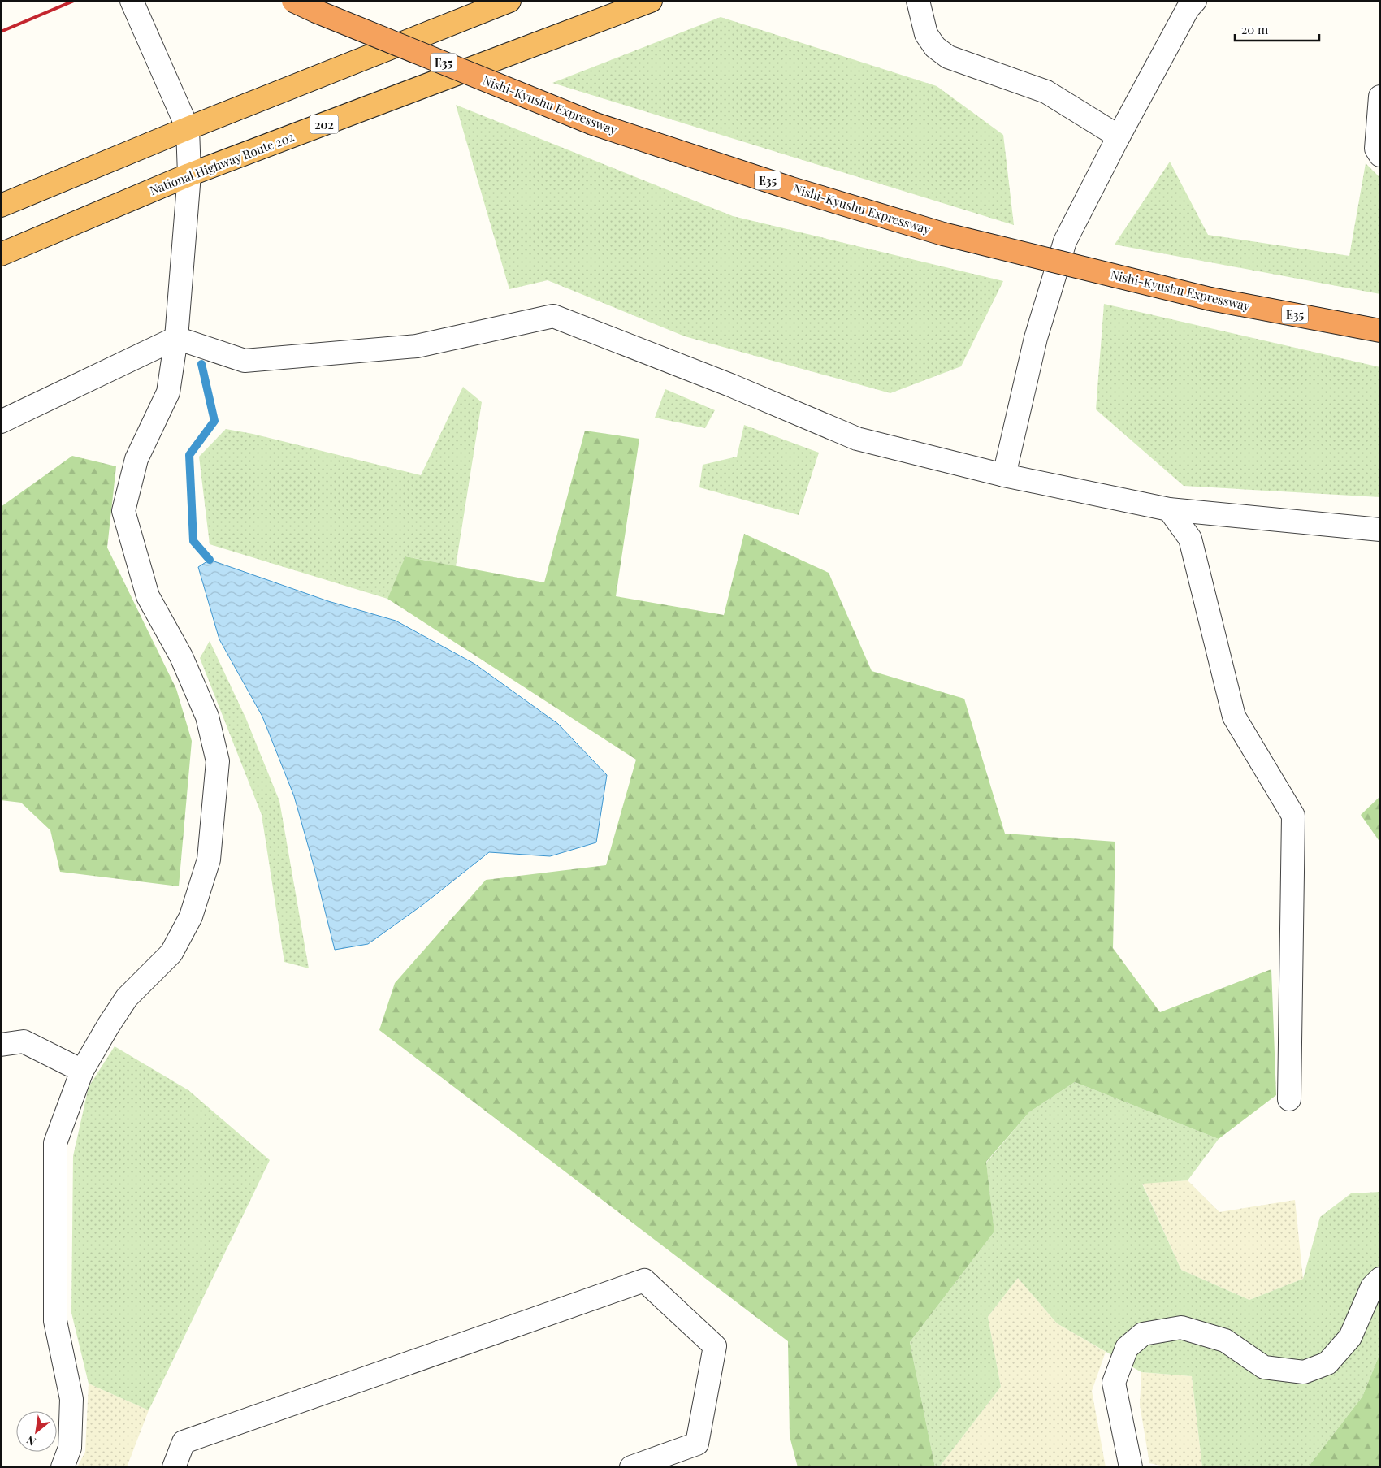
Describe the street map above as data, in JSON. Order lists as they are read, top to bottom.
{
  "streets": {
    "highway": [
      "E35",
      "Nishi-Kyushu Expressway",
      "202",
      "National Highway Route 202"
    ]
  },
  "scale_bar": "20 m",
  "north": "bottom left"
}
